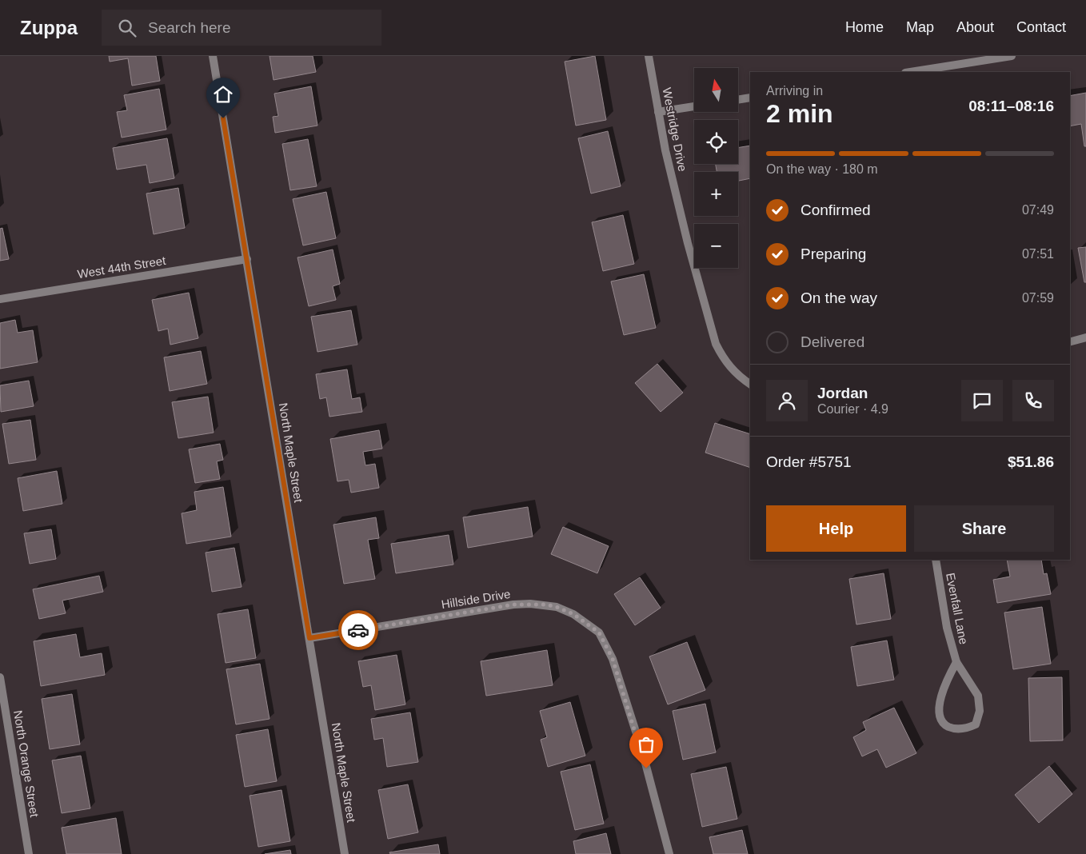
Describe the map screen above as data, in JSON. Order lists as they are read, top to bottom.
{
  "streets": {
    "street": [
      "Westridge Drive",
      "West 44th Street",
      "North Maple Street",
      "Hillside Drive",
      "Evenfall Lane",
      "North Orange Street"
    ]
  },
  "crossings": [
    ["West 44th Street", "North Maple Street"],
    ["North Maple Street", "Hillside Drive"]
  ],
  "north": "top",
  "page": {
    "header": "Zuppa",
    "search": "Search here",
    "nav": [
      "Home",
      "Map",
      "About",
      "Contact"
    ],
    "map_buttons": ["+", "−"],
    "heading": ["2 min", "Arriving in", "08:11–08:16"],
    "panel": [
      "Jordan",
      "Courier · 4.9",
      "Order #5751",
      "$51.86"
    ],
    "bar": "On the way · 180 m",
    "list": [
      ["Confirmed", "07:49"],
      ["Preparing", "07:51"],
      ["On the way", "07:59"],
      "Delivered"
    ],
    "buttons": ["Help", "Share"]
  }
}
